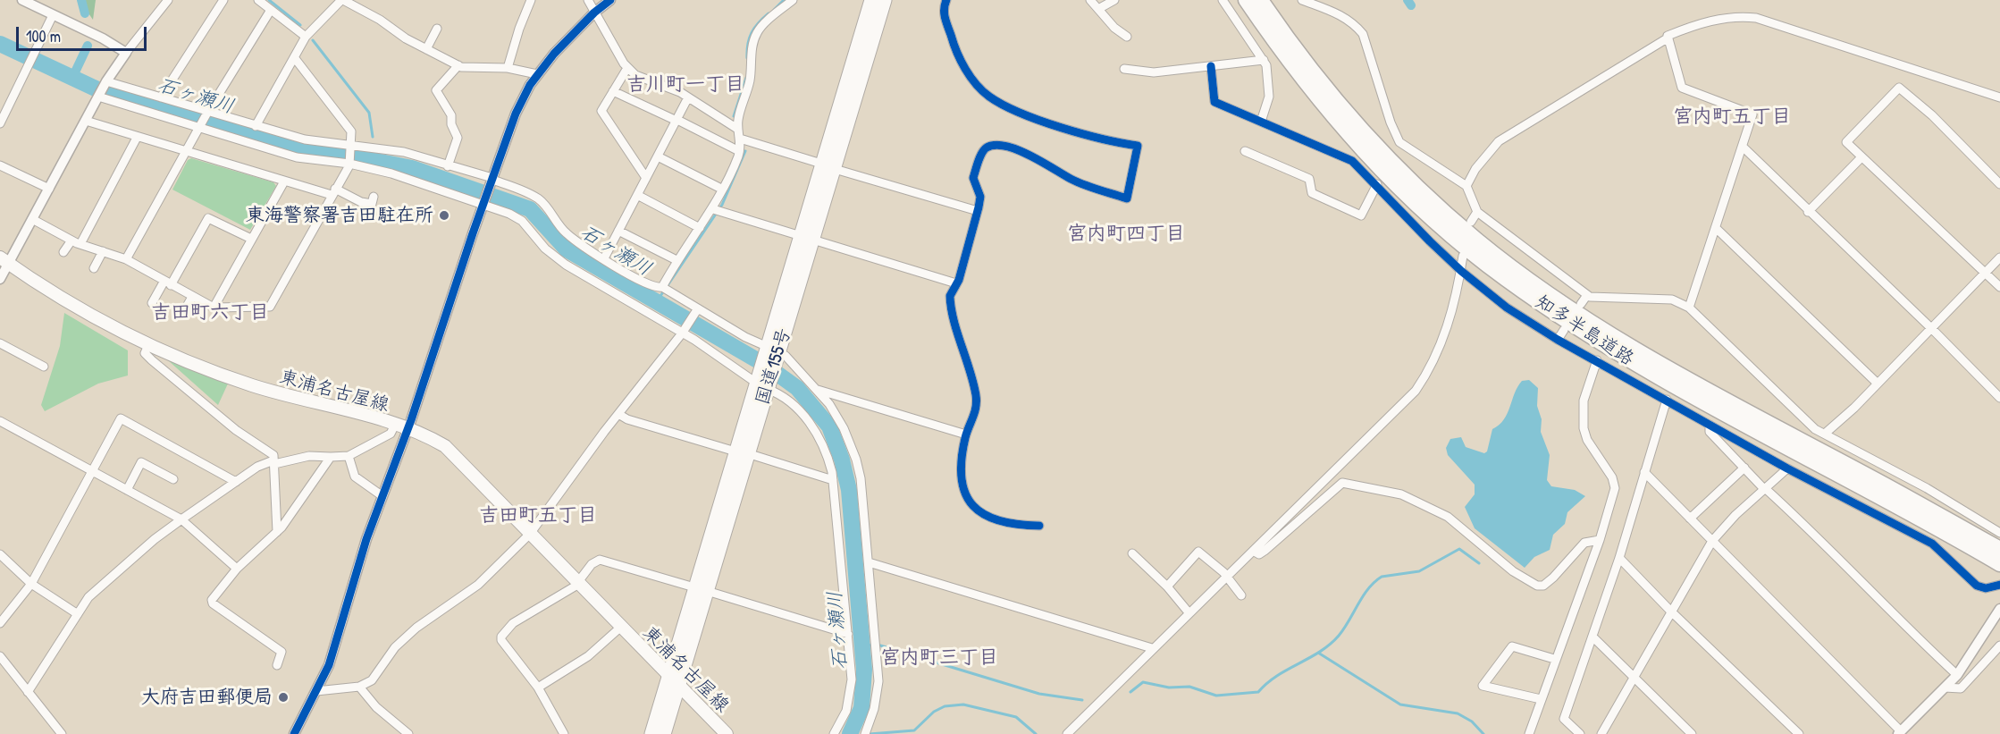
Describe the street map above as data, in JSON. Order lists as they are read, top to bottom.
{
  "streets": {
    "highway": ["知多半島道路", "国道155号"],
    "main road": ["東浦名古屋線"]
  },
  "crossings": [
    ["国道155号", "東浦名古屋線"]
  ],
  "districts": [
    "吉川町一丁目",
    "宮内町五丁目",
    "宮内町四丁目",
    "吉田町六丁目",
    "吉田町五丁目",
    "宮内町三丁目"
  ],
  "water": ["石ヶ瀬川"],
  "places": ["東海警察署吉田駐在所", "大府吉田郵便局"],
  "scale_bar": "100 m"
}
